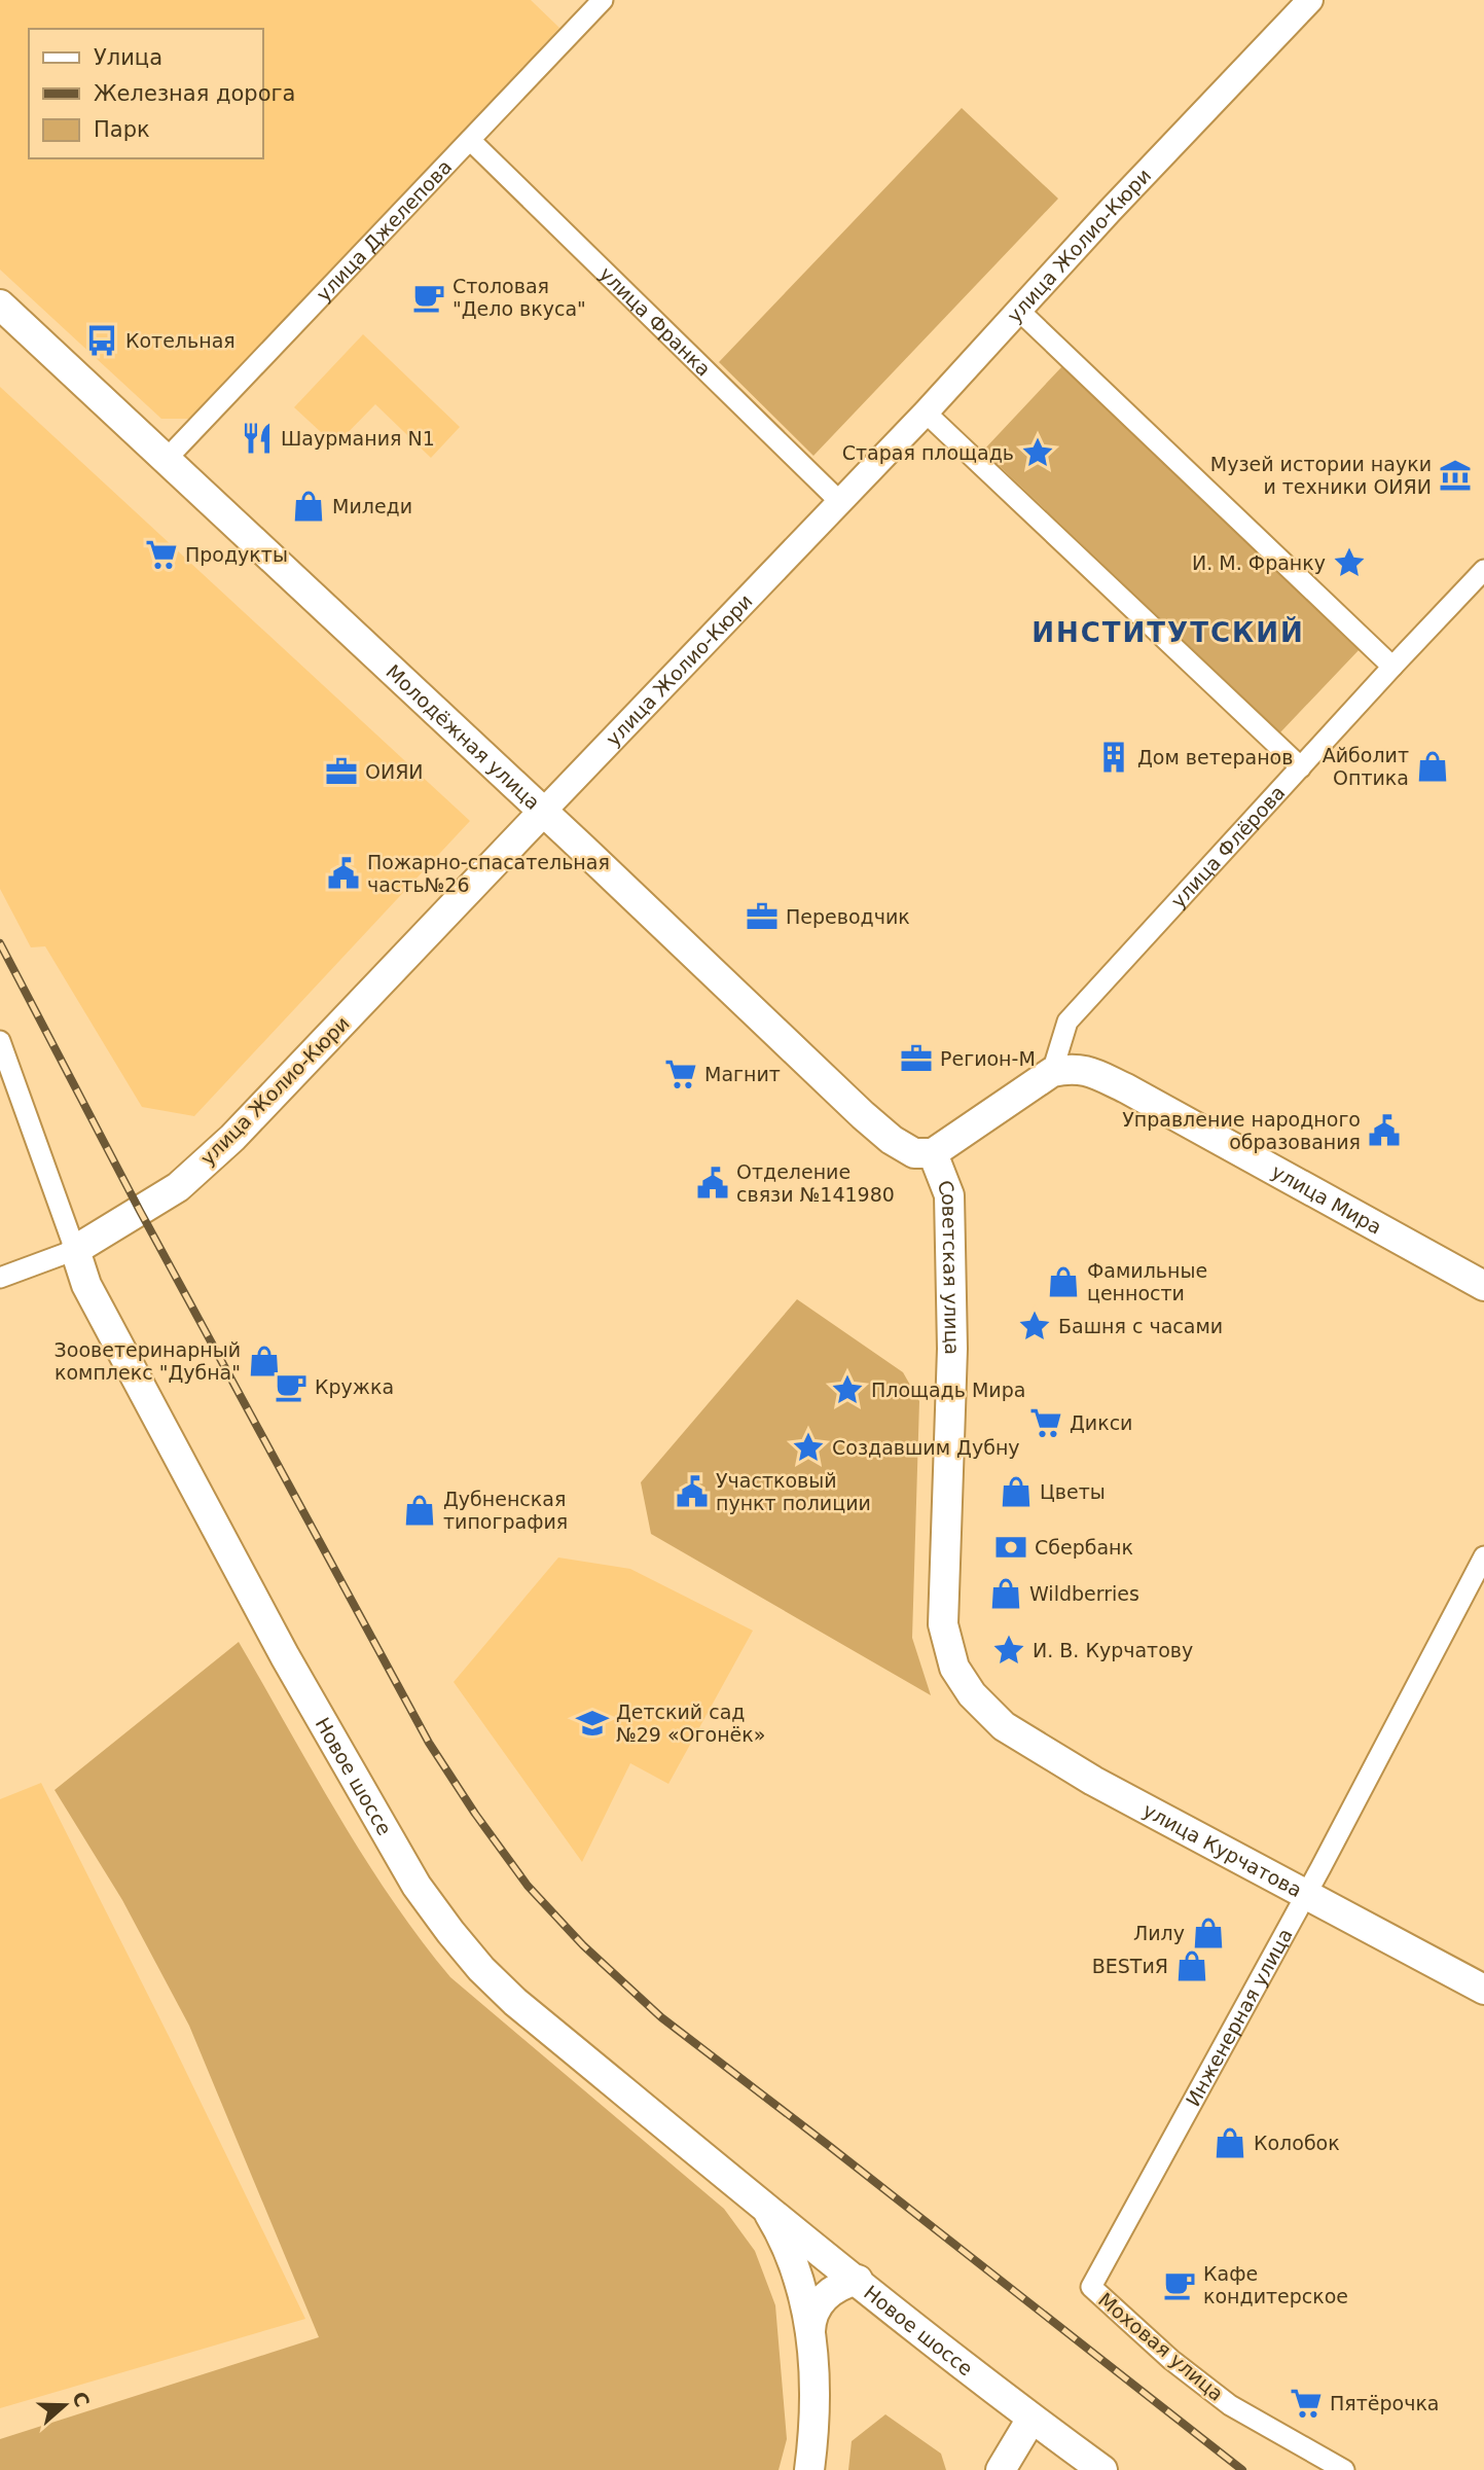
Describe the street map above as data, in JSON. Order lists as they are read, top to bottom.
{
  "streets": {
    "main road": [
      "улица Жолио-Кюри",
      "Молодёжная улица",
      "улица Мира",
      "Советская улица",
      "Новое шоссе",
      "улица Курчатова"
    ],
    "street": [
      "улица Джелепова",
      "улица Франка",
      "улица Флёрова",
      "Инженерная улица",
      "Моховая улица"
    ]
  },
  "crossings": [
    ["улица Джелепова", "улица Франка"],
    ["улица Джелепова", "Молодёжная улица"],
    ["улица Жолио-Кюри", "улица Франка"],
    ["улица Жолио-Кюри", "Молодёжная улица"],
    ["улица Жолио-Кюри", "Новое шоссе"],
    ["Молодёжная улица", "Советская улица"],
    ["улица Флёрова", "улица Мира"],
    ["улица Флёрова", "Советская улица"],
    ["улица Мира", "Советская улица"],
    ["Советская улица", "улица Курчатова"],
    ["улица Курчатова", "Инженерная улица"],
    ["Инженерная улица", "Моховая улица"]
  ],
  "districts": ["ИНСТИТУТСКИЙ"],
  "places": {
    "cafe": ["Столовая \"Дело вкуса\"", "Кружка", "Кафе кондитерское"],
    "bus stop": ["Котельная"],
    "restaurant": ["Шаурмания N1"],
    "place": [
      "Старая площадь",
      "И. М. Франку",
      "Башня с часами",
      "Площадь Мира",
      "Создавшим Дубну",
      "И. В. Курчатову"
    ],
    "museum": ["Музей истории науки и техники ОИЯИ"],
    "shop": [
      "Миледи",
      "Айболит Оптика",
      "Фамильные ценности",
      "Зооветеринарный комплекс \"Дубна\"",
      "Цветы",
      "Дубненская типография",
      "Wildberries",
      "Лилу",
      "BESTиЯ",
      "Колобок"
    ],
    "supermarket": [
      "Продукты",
      "Магнит",
      "Дикси",
      "Пятёрочка"
    ],
    "building": ["Дом ветеранов"],
    "office": ["ОИЯИ", "Переводчик", "Регион-М"],
    "public building": [
      "Пожарно-спасательная часть№26",
      "Управление народного образования",
      "Отделение связи №141980",
      "Участковый пункт полиции"
    ],
    "bank": ["Сбербанк"],
    "school or university": ["Детский сад №29 «Огонёк»"]
  },
  "legend": ["Улица", "Железная дорога", "Парк"],
  "north": "right"
}
